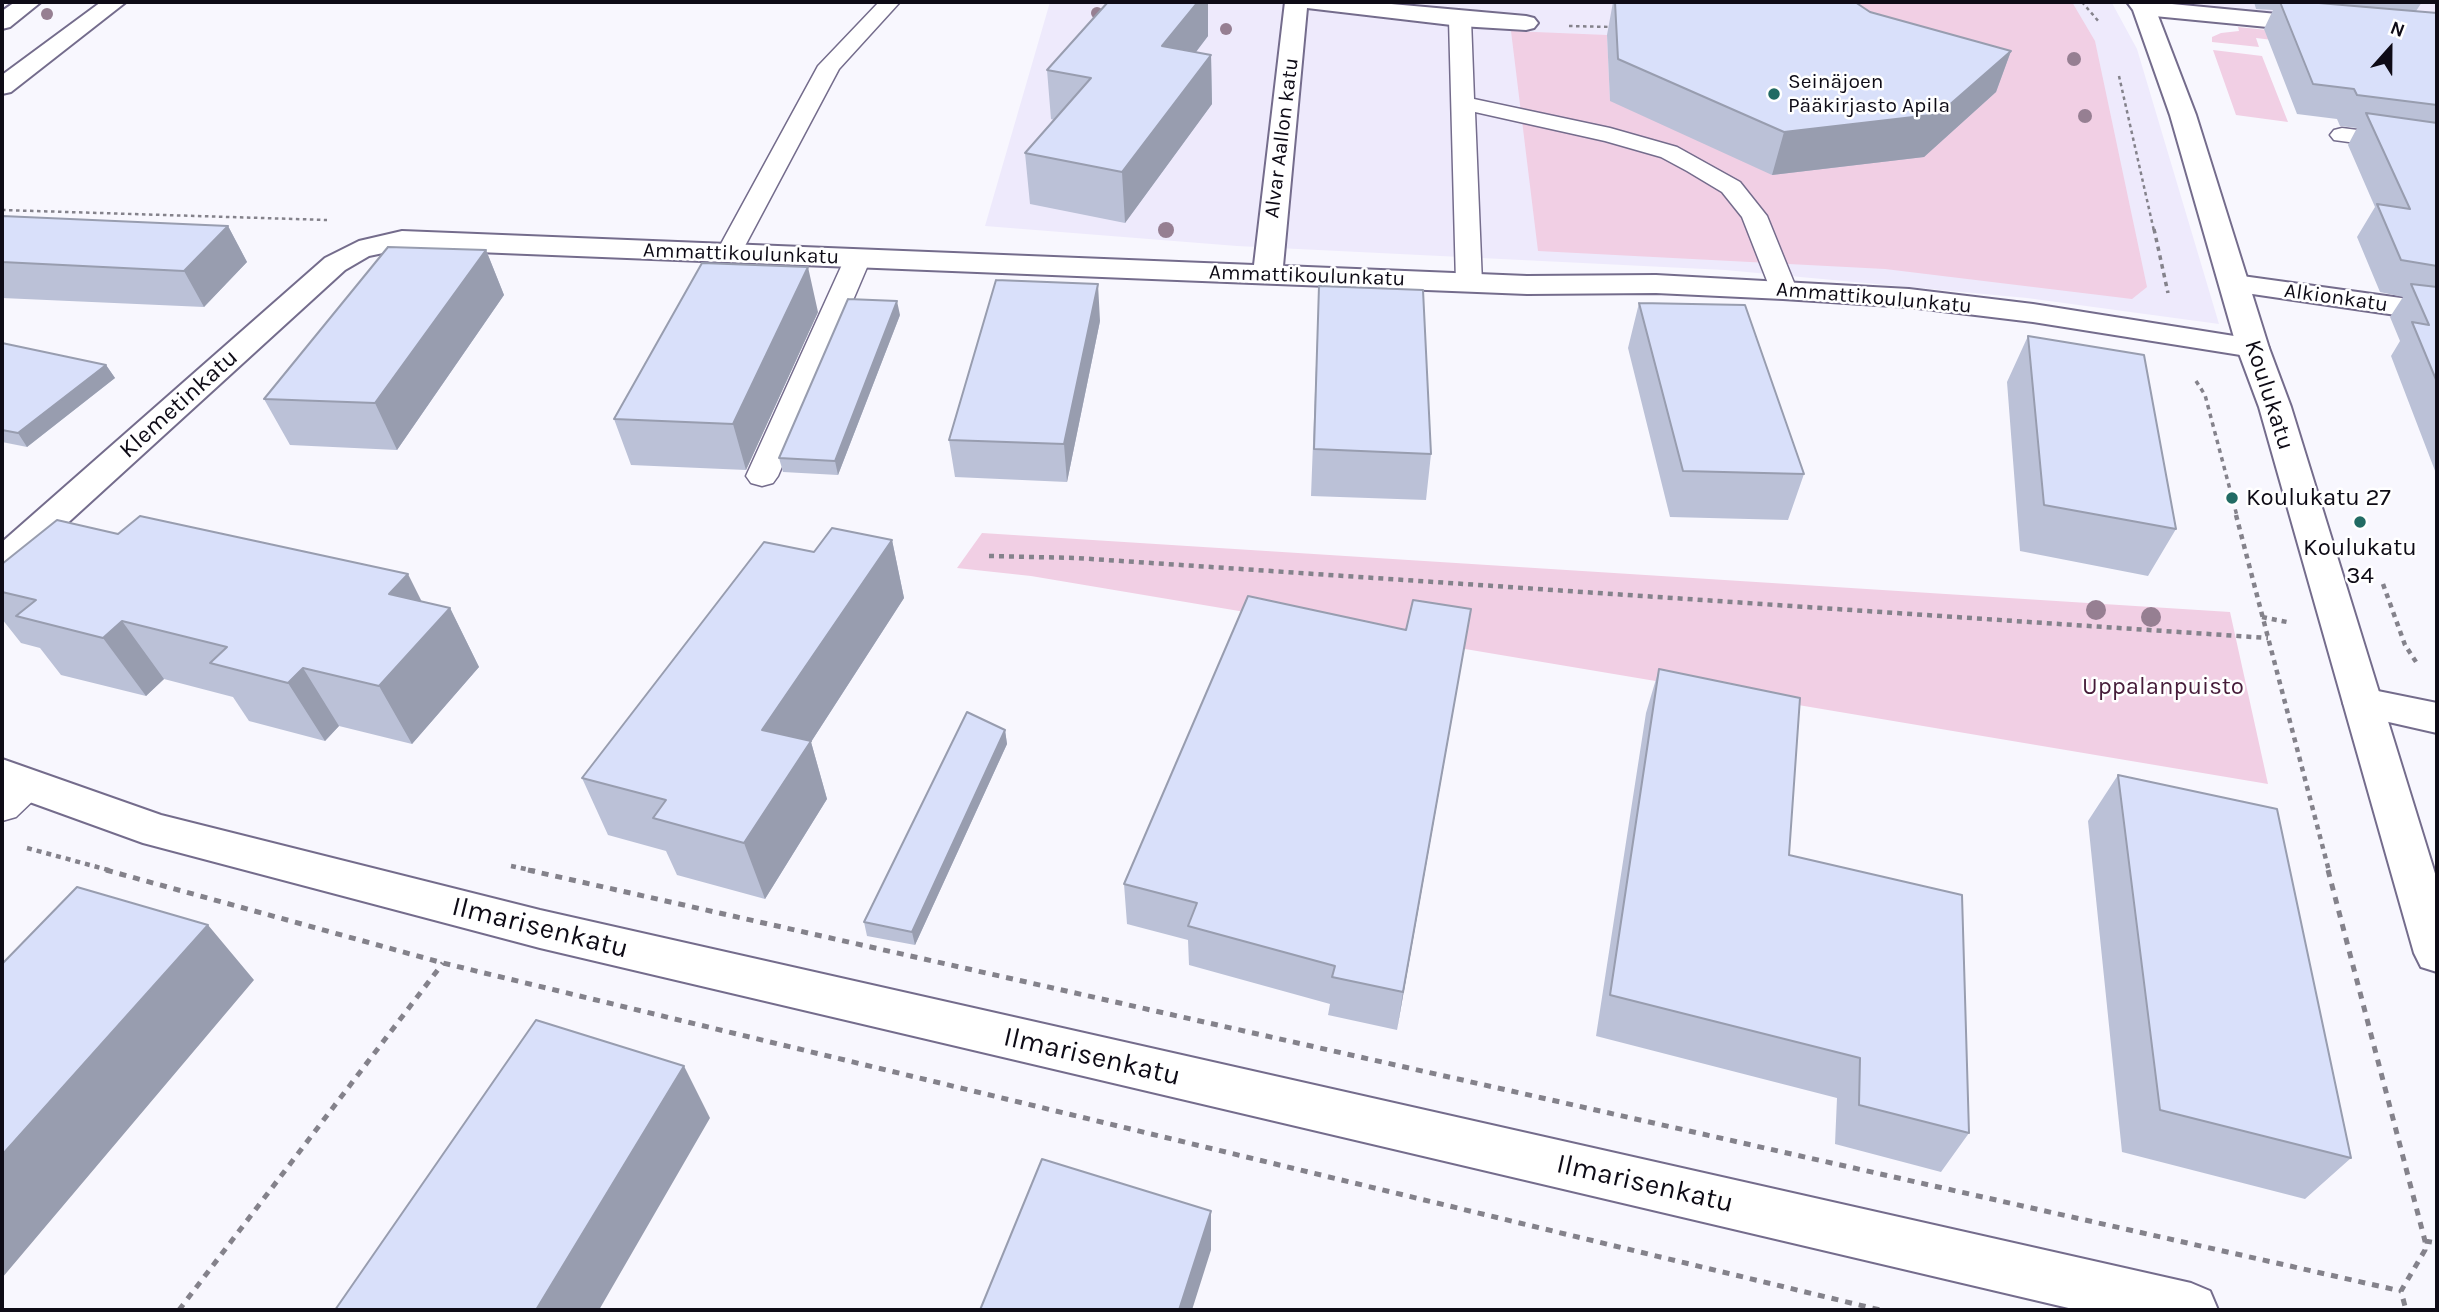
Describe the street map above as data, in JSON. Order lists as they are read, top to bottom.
{
  "streets": {
    "street": [
      "Alvar Aallon katu",
      "Ammattikoulunkatu",
      "Alkionkatu",
      "Koulukatu",
      "Klemetinkatu",
      "Ilmarisenkatu"
    ]
  },
  "crossings": [
    ["Alvar Aallon katu", "Ammattikoulunkatu"],
    ["Ammattikoulunkatu", "Koulukatu"],
    ["Ammattikoulunkatu", "Klemetinkatu"],
    ["Alkionkatu", "Koulukatu"]
  ],
  "parks": ["Uppalanpuisto"],
  "places": ["Seinäjoen Pääkirjasto Apila", "Koulukatu 27", "Koulukatu 34"],
  "north": "top"
}
